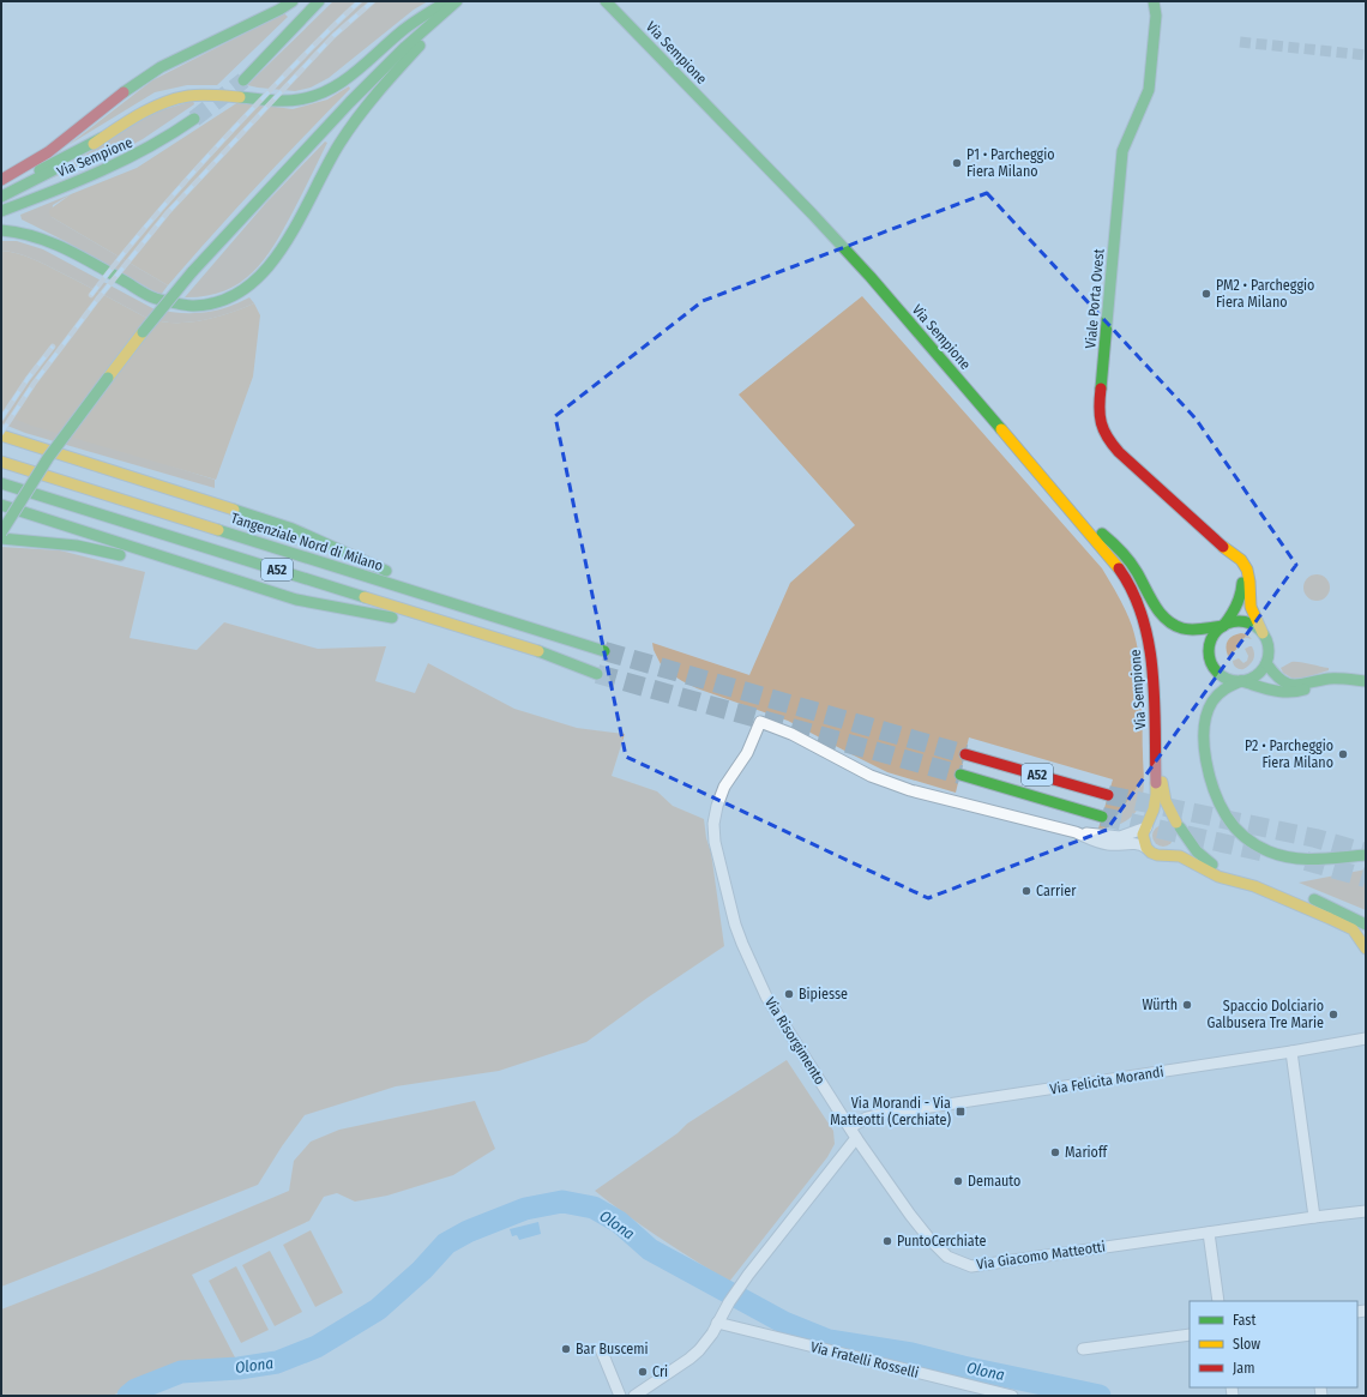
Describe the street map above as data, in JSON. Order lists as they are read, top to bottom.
{
  "streets": {
    "main road": [
      "Via Sempione",
      "Viale Porta Ovest",
      "Tangenziale Nord di Milano",
      "A52"
    ],
    "street": [
      "Via Risorgimento",
      "Via Felicita Morandi",
      "Via Giacomo Matteotti",
      "Via Fratelli Rosselli"
    ]
  },
  "crossings": [
    ["Via Risorgimento", "Via Felicita Morandi"],
    ["Via Risorgimento", "Via Giacomo Matteotti"]
  ],
  "water": ["Olona"],
  "places": {
    "other": [
      "P1 • Parcheggio Fiera Milano",
      "PM2 • Parcheggio Fiera Milano",
      "P2 • Parcheggio Fiera Milano",
      "Carrier",
      "Bipiesse",
      "Würth",
      "Spaccio Dolciario Galbusera Tre Marie",
      "Marioff",
      "Demauto",
      "PuntoCerchiate",
      "Bar Buscemi",
      "Cri"
    ],
    "transit": ["Via Morandi - Via Matteotti (Cerchiate)"]
  },
  "legend": ["Fast", "Slow", "Jam"]
}
